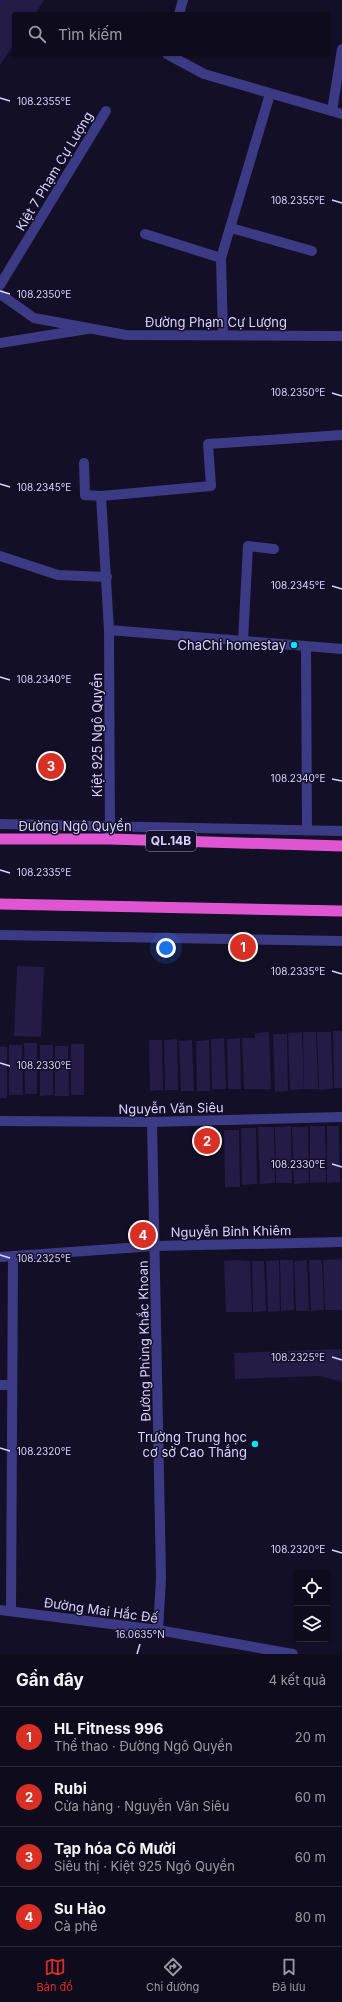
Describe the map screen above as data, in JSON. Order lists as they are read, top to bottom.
{
  "streets": {
    "highway": ["Đường Ngô Quyền", "QL.14B"],
    "street": [
      "Kiệt 7 Phạm Cự Lượng",
      "Đường Phạm Cự Lượng",
      "Kiệt 925 Ngô Quyền",
      "Nguyễn Văn Siêu",
      "Nguyễn Bỉnh Khiêm",
      "Đường Phùng Khắc Khoan",
      "Đường Mai Hắc Đế"
    ]
  },
  "crossings": [
    ["Kiệt 925 Ngô Quyền", "Đường Ngô Quyền"],
    ["Nguyễn Văn Siêu", "Đường Phùng Khắc Khoan"],
    ["Nguyễn Bỉnh Khiêm", "Đường Phùng Khắc Khoan"],
    ["Đường Phùng Khắc Khoan", "Đường Mai Hắc Đế"]
  ],
  "places": ["ChaChi homestay", "Trường Trung học cơ sở Cao Thắng"],
  "page": {
    "search": "Tìm kiếm",
    "pins": [
      "3",
      "1",
      "2",
      "4"
    ],
    "heading": ["Gần đây", "4 kết quả"],
    "list": [
      {
        "mark": "1",
        "name": "HL Fitness 996",
        "note": "Thể thao · Đường Ngô Quyền",
        "value": "20 m"
      },
      {
        "mark": "2",
        "name": "Rubi",
        "note": "Cửa hàng · Nguyễn Văn Siêu",
        "value": "60 m"
      },
      {
        "mark": "3",
        "name": "Tạp hóa Cô Mười",
        "note": "Siêu thị · Kiệt 925 Ngô Quyền",
        "value": "60 m"
      },
      {
        "mark": "4",
        "name": "Su Hào",
        "note": "Cà phê",
        "value": "80 m"
      }
    ],
    "nav": ["Bản đồ", "Chỉ đường", "Đã lưu"]
  },
  "coordinates": [
    "108.2355°E",
    "108.2350°E",
    "108.2345°E",
    "108.2340°E",
    "108.2335°E",
    "108.2330°E",
    "108.2325°E",
    "108.2320°E",
    "16.0635°N"
  ]
}
